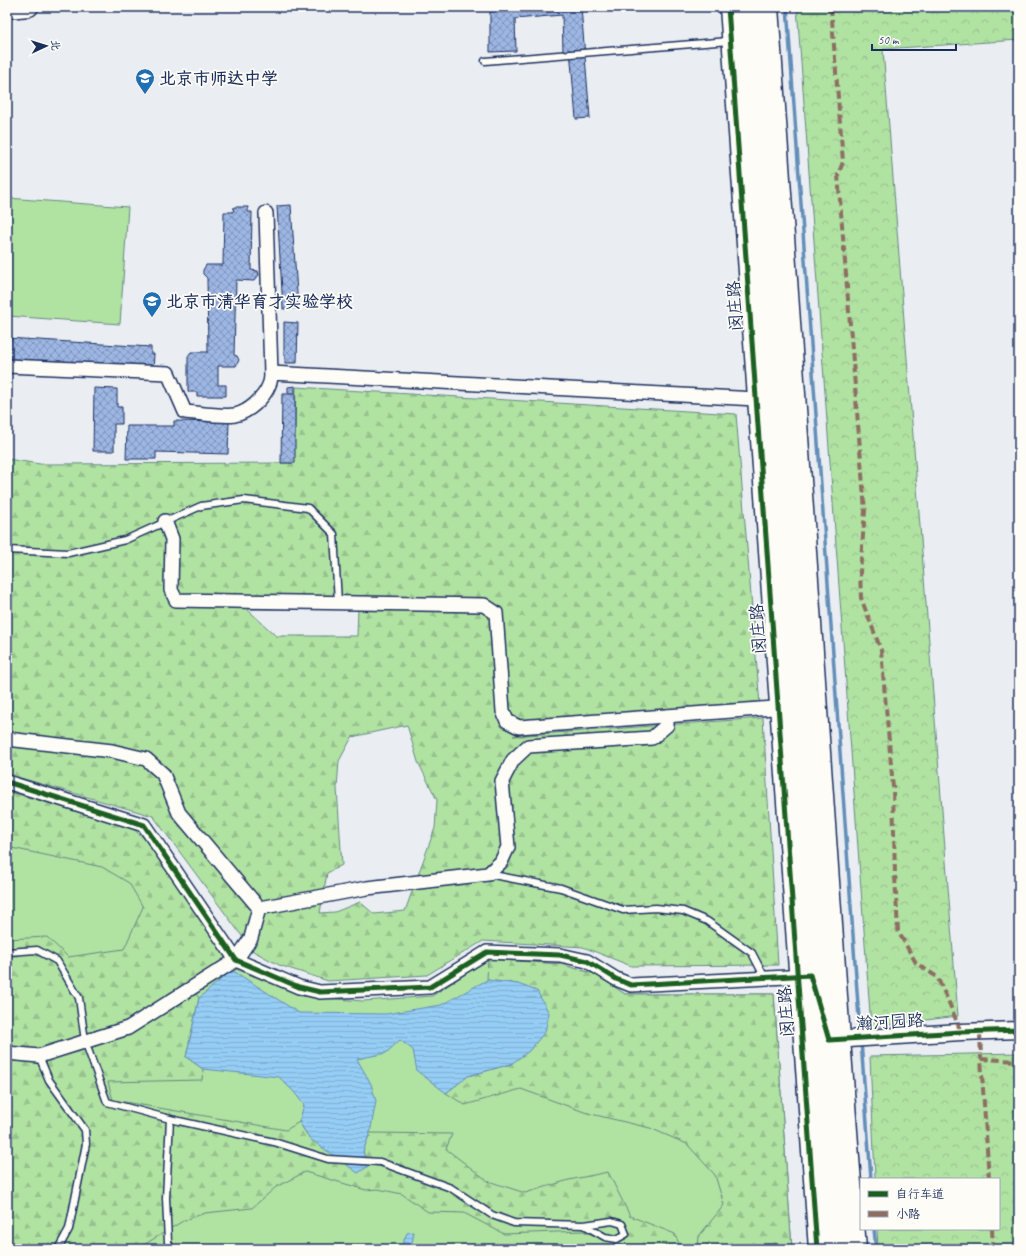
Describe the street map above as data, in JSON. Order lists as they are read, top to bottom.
{
  "streets": {
    "main road": ["闵庄路"],
    "street": ["瀚河园路"]
  },
  "places": {
    "school or university": ["北京市师达中学", "北京市清华育才实验学校"]
  },
  "legend": ["自行车道", "小路"],
  "scale_bar": "50 m",
  "north": "right"
}
